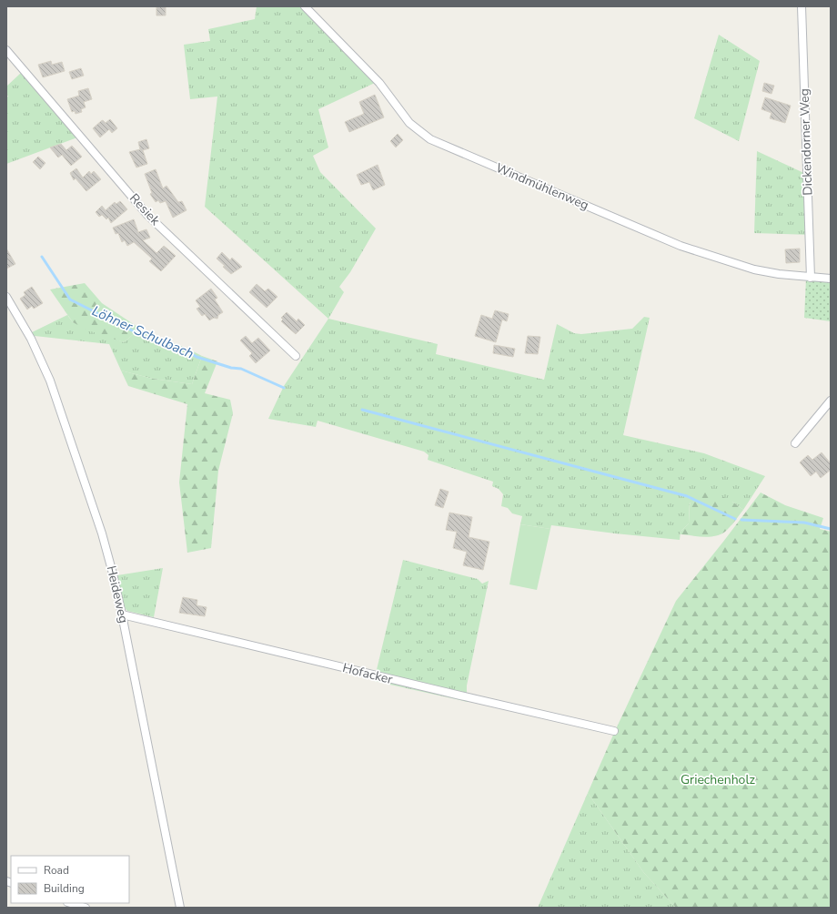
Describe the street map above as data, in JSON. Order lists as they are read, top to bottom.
{
  "streets": {
    "street": [
      "Dickendorner Weg",
      "Windmühlenweg",
      "Resiek",
      "Heideweg",
      "Hofacker"
    ]
  },
  "crossings": [
    ["Dickendorner Weg", "Windmühlenweg"],
    ["Heideweg", "Hofacker"]
  ],
  "water": ["Löhner Schulbach"],
  "parks": ["Griechenholz"],
  "legend": ["Road", "Building"]
}
